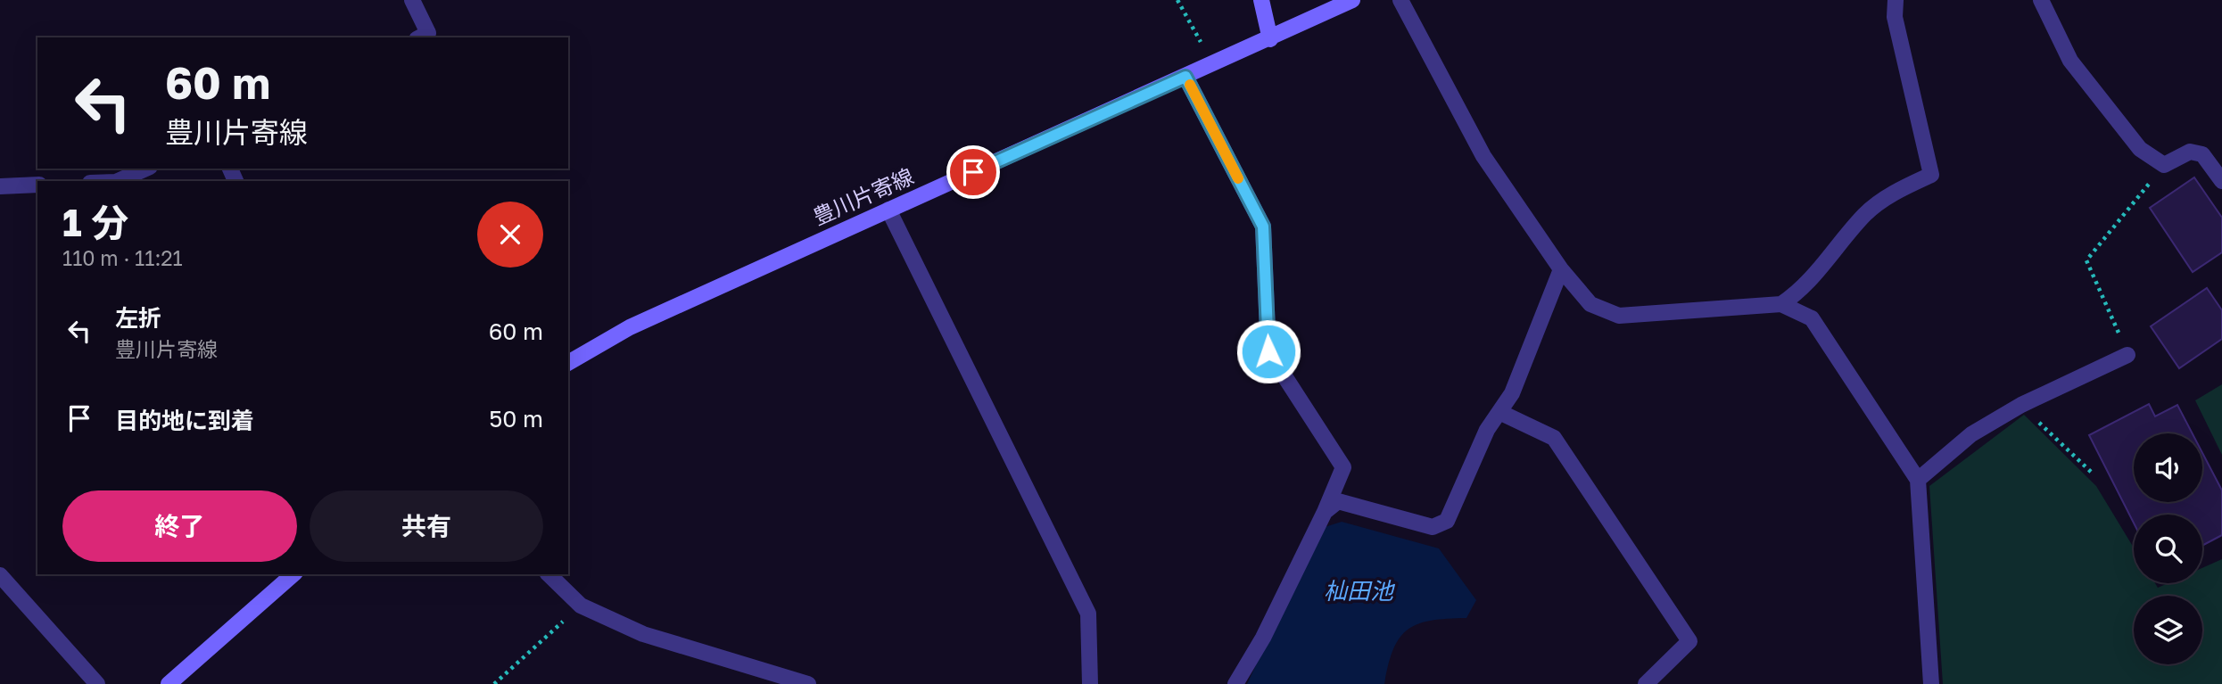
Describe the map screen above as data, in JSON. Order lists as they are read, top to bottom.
{
  "streets": {
    "main road": ["豊川片寄線"]
  },
  "water": ["杣田池"],
  "page": {
    "turn": ["60 m", "豊川片寄線"],
    "heading": ["1 分", "110 m · 11:21"],
    "list": [
      {
        "name": "左折",
        "note": "豊川片寄線",
        "value": "60 m"
      },
      {
        "name": "目的地に到着",
        "value": "50 m"
      }
    ],
    "buttons": ["終了", "共有"]
  }
}
